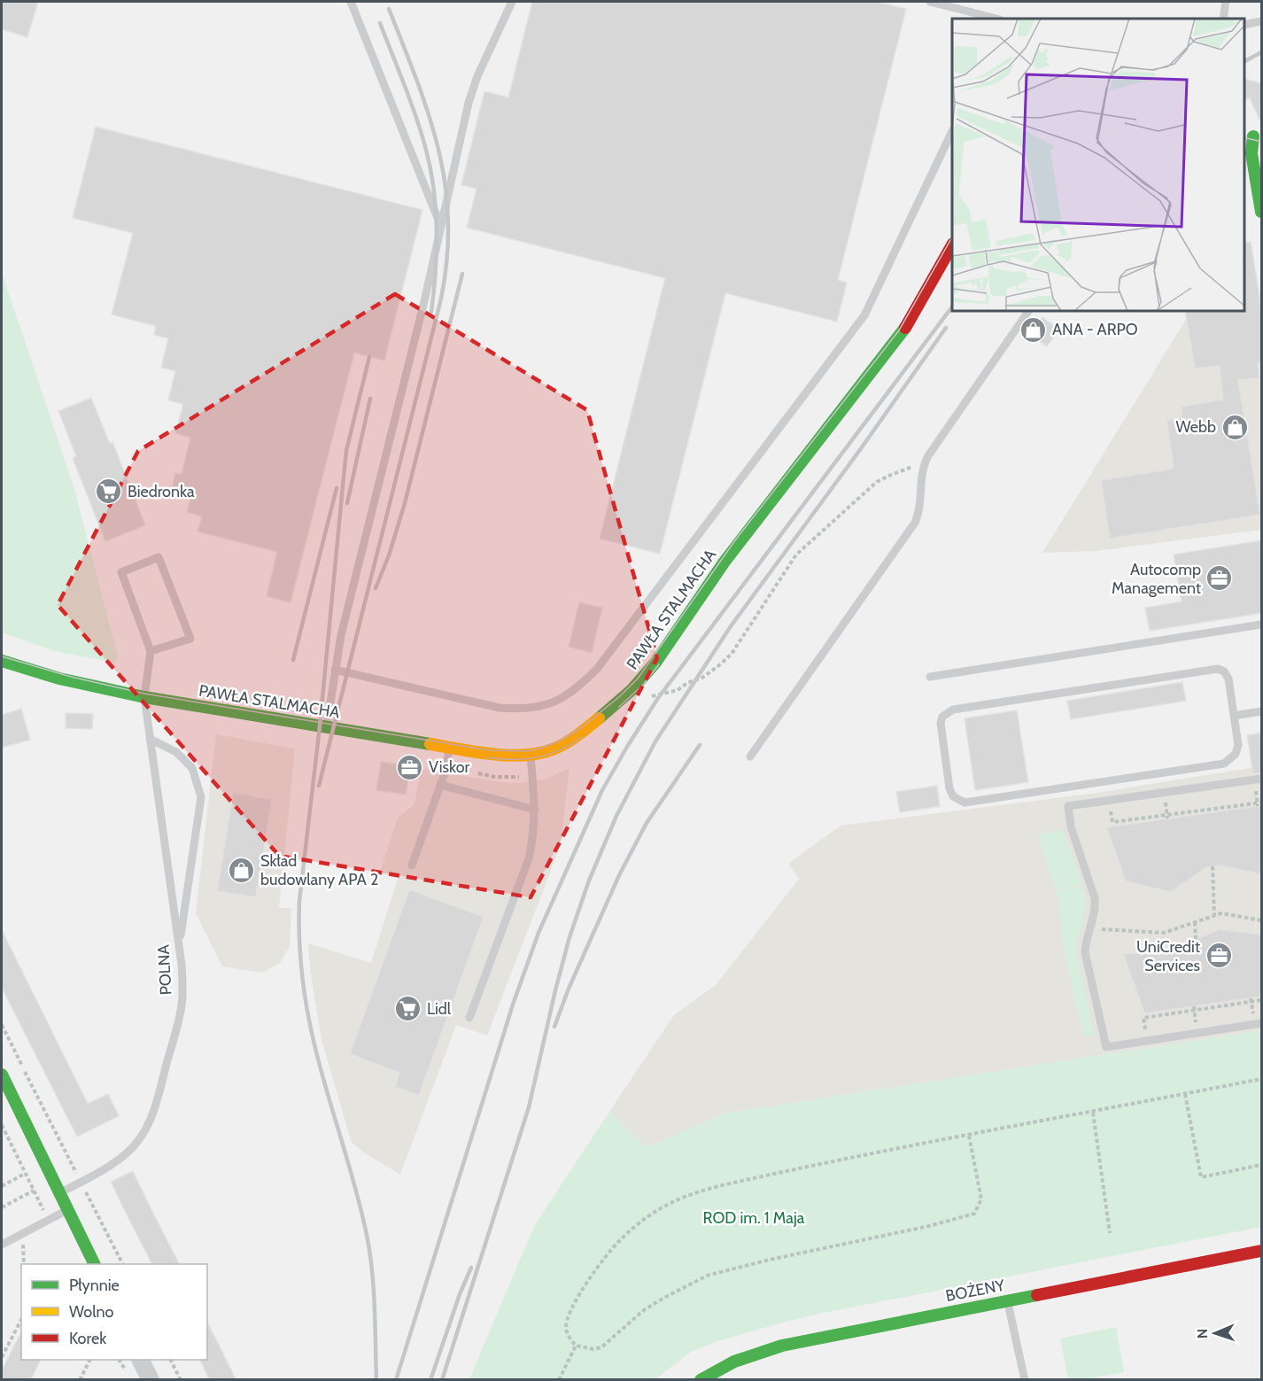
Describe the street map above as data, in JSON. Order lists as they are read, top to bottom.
{
  "streets": {
    "street": ["PAWŁA STALMACHA", "BOŻENY"],
    "lane": ["POLNA"]
  },
  "crossings": [
    ["PAWŁA STALMACHA", "POLNA"]
  ],
  "parks": ["ROD im. 1 Maja"],
  "places": {
    "shop": ["ANA - ARPO", "Webb", "Skład budowlany APA 2"],
    "supermarket": ["Biedronka", "Lidl"],
    "office": ["Autocomp Management", "Viskor", "UniCredit Services"]
  },
  "legend": ["Płynnie", "Wolno", "Korek"],
  "north": "left"
}
